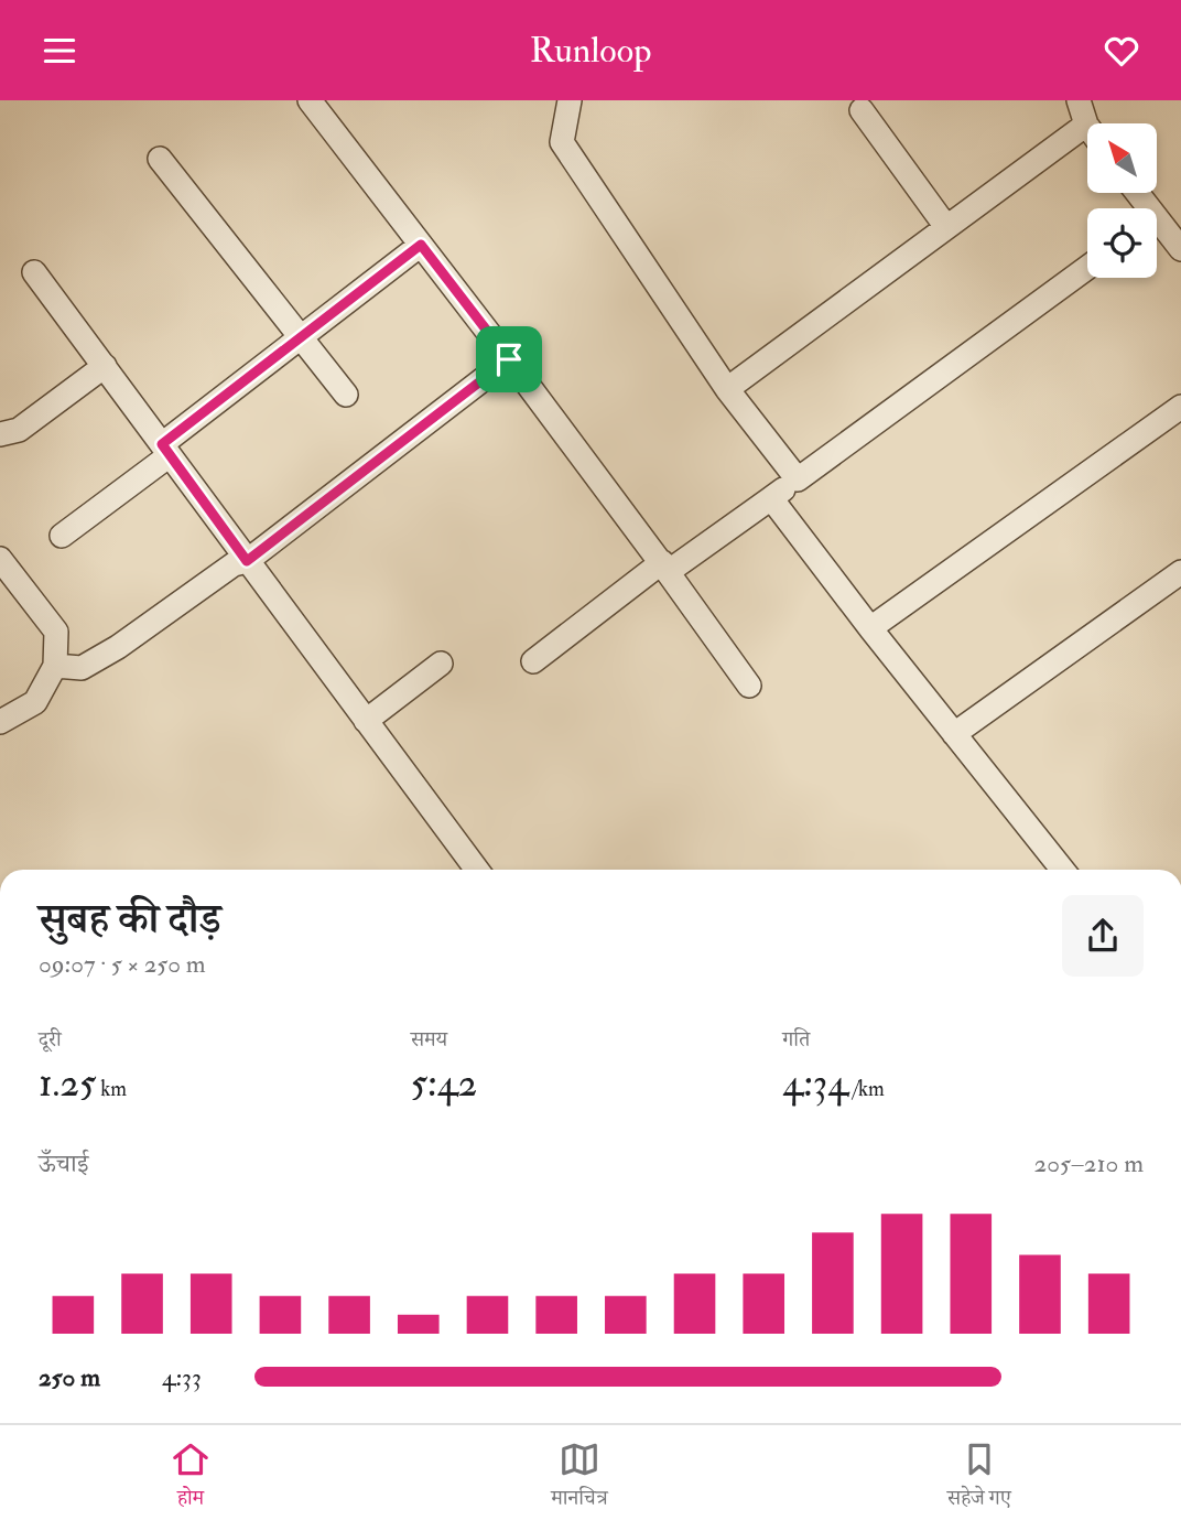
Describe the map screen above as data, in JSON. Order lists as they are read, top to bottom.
{
  "north": "top left",
  "page": {
    "header": "Runloop",
    "heading": ["सुबह की दौड़", "09:07 · 5 × 250 m"],
    "stats": [
      ["दूरी", "1.25 km"],
      ["समय", "5:42"],
      ["गति", "4:34 /km"]
    ],
    "chart": ["ऊँचाई", "205–210 m"],
    "list": [
      {
        "name": "250 m",
        "note": "4:33"
      }
    ],
    "tabs": ["होम", "मानचित्र", "सहेजे गए"]
  }
}
